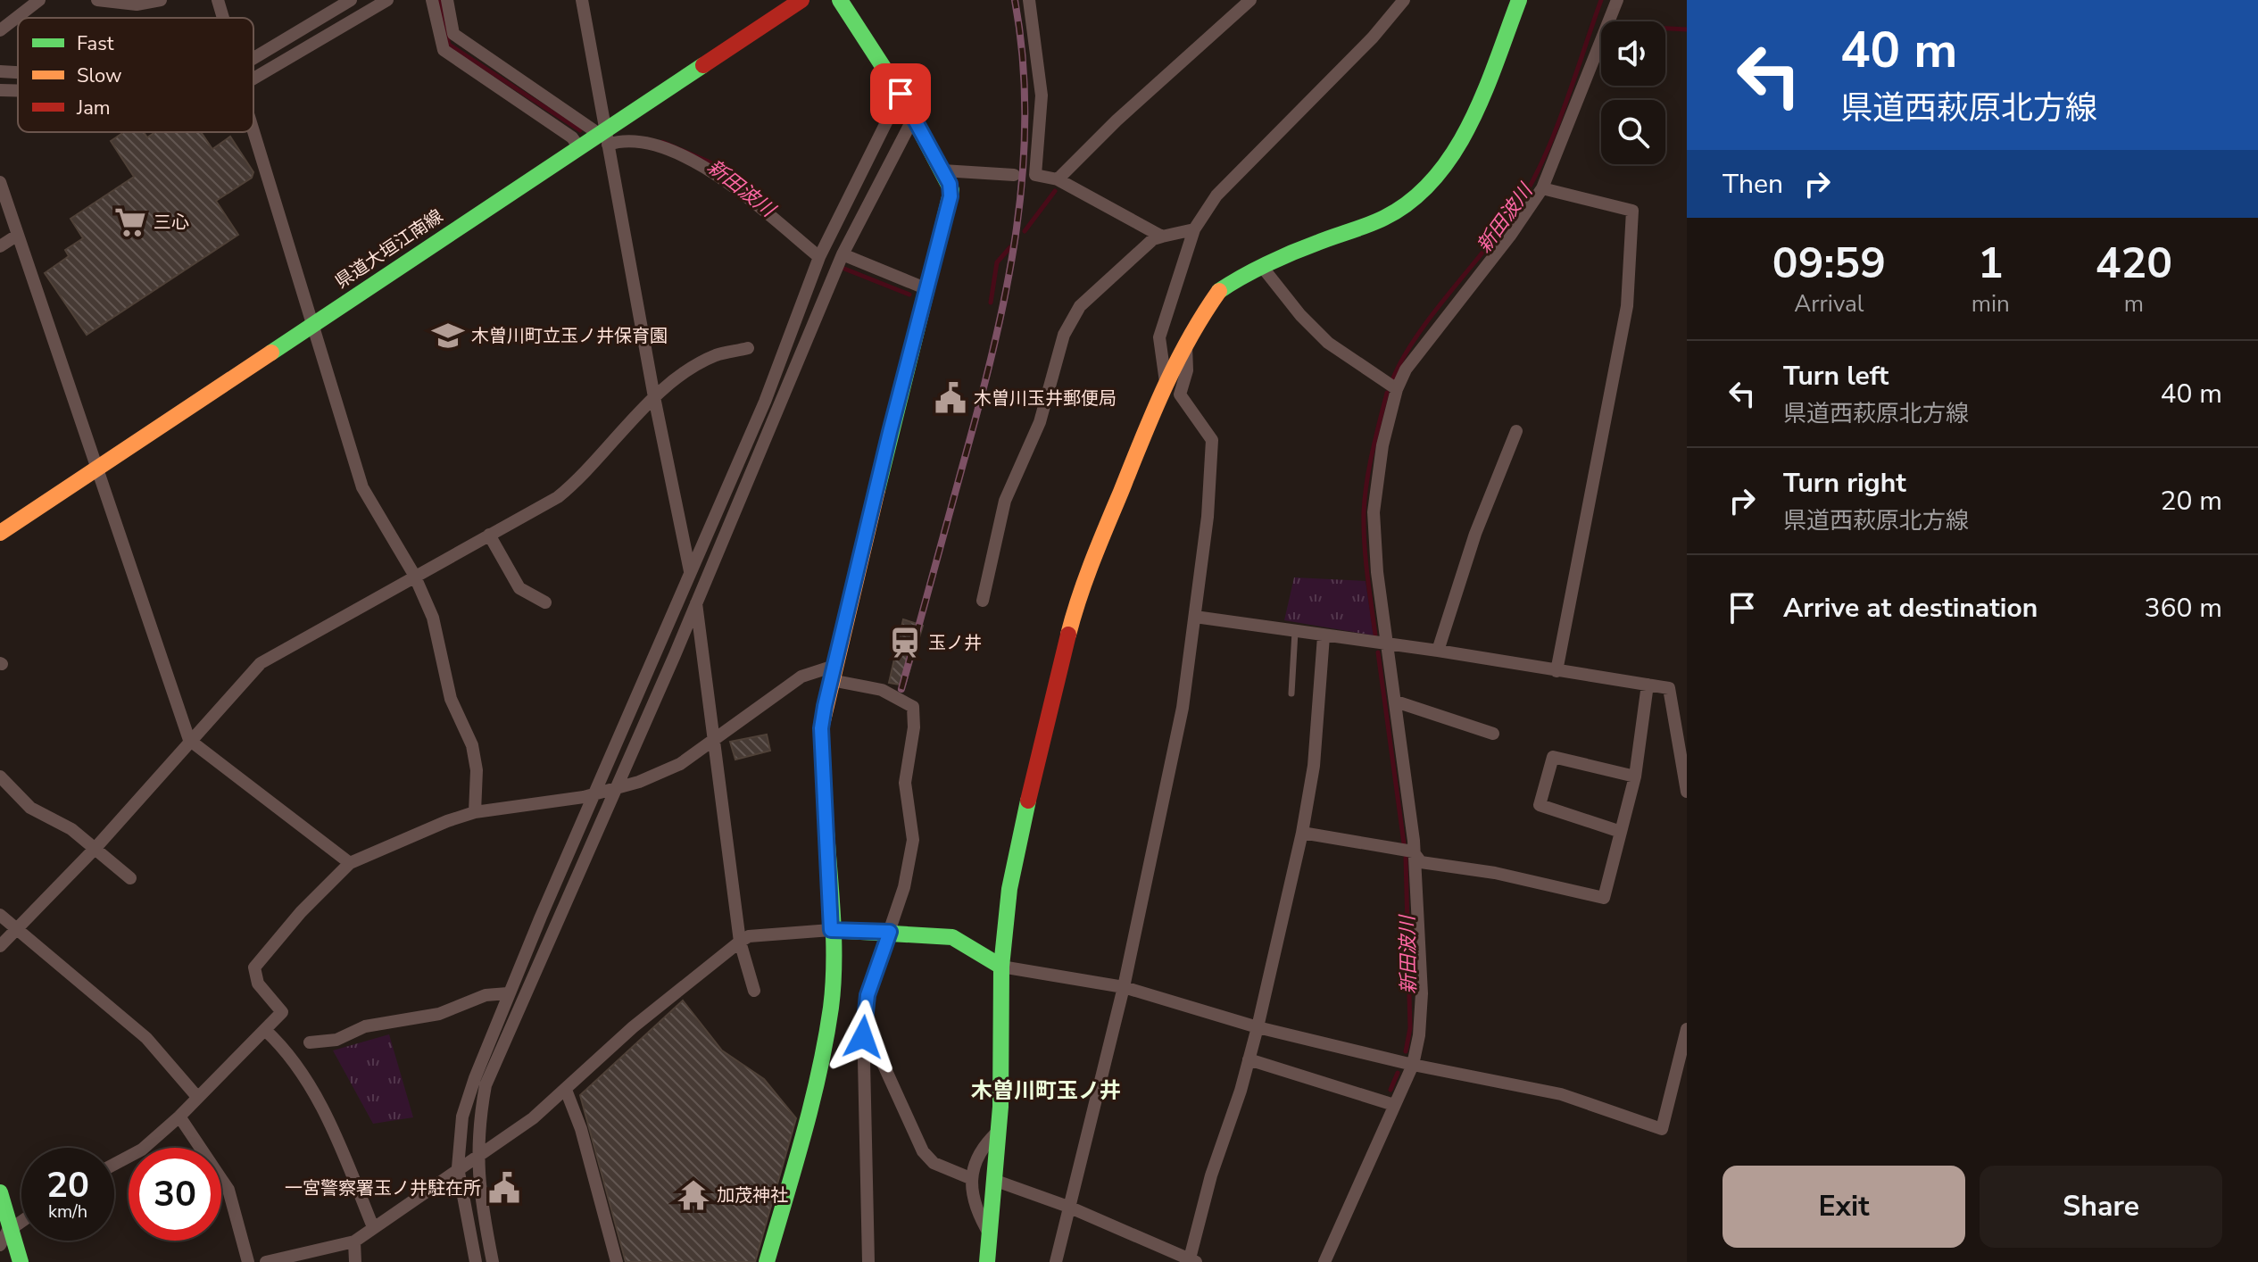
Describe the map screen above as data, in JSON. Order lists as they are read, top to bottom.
{
  "streets": {
    "main road": ["県道大垣江南線"]
  },
  "districts": ["木曽川町玉ノ井"],
  "water": ["新田波川"],
  "places": {
    "supermarket": ["三心"],
    "school or university": ["木曽川町立玉ノ井保育園"],
    "public building": ["木曽川玉井郵便局", "一宮警察署玉ノ井駐在所"],
    "station": ["玉ノ井"],
    "temple": ["加茂神社"]
  },
  "legend": ["Fast", "Slow", "Jam"],
  "page": {
    "turn": ["40 m", "県道西萩原北方線"],
    "then": "Then",
    "eta": [
      "09:59",
      "Arrival",
      "1",
      "min",
      "420",
      "m"
    ],
    "list": [
      {
        "name": "Turn left",
        "note": "県道西萩原北方線",
        "value": "40 m"
      },
      {
        "name": "Turn right",
        "note": "県道西萩原北方線",
        "value": "20 m"
      },
      {
        "name": "Arrive at destination",
        "value": "360 m"
      }
    ],
    "speed": "20 km/h",
    "limit": "30",
    "buttons": ["Exit", "Share"]
  }
}
